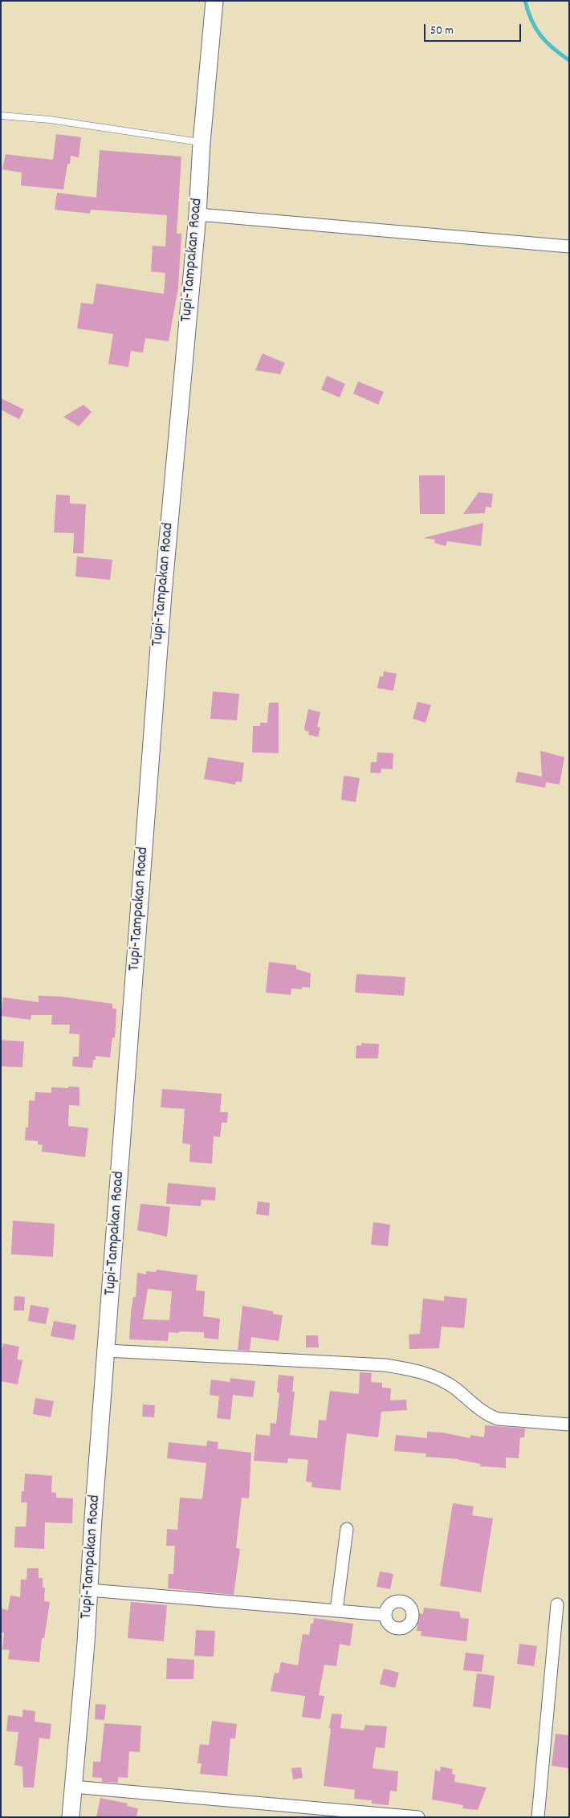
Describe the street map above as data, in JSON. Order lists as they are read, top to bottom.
{
  "streets": {
    "main road": ["Tupi-Tampakan Road"]
  },
  "scale_bar": "50 m"
}
